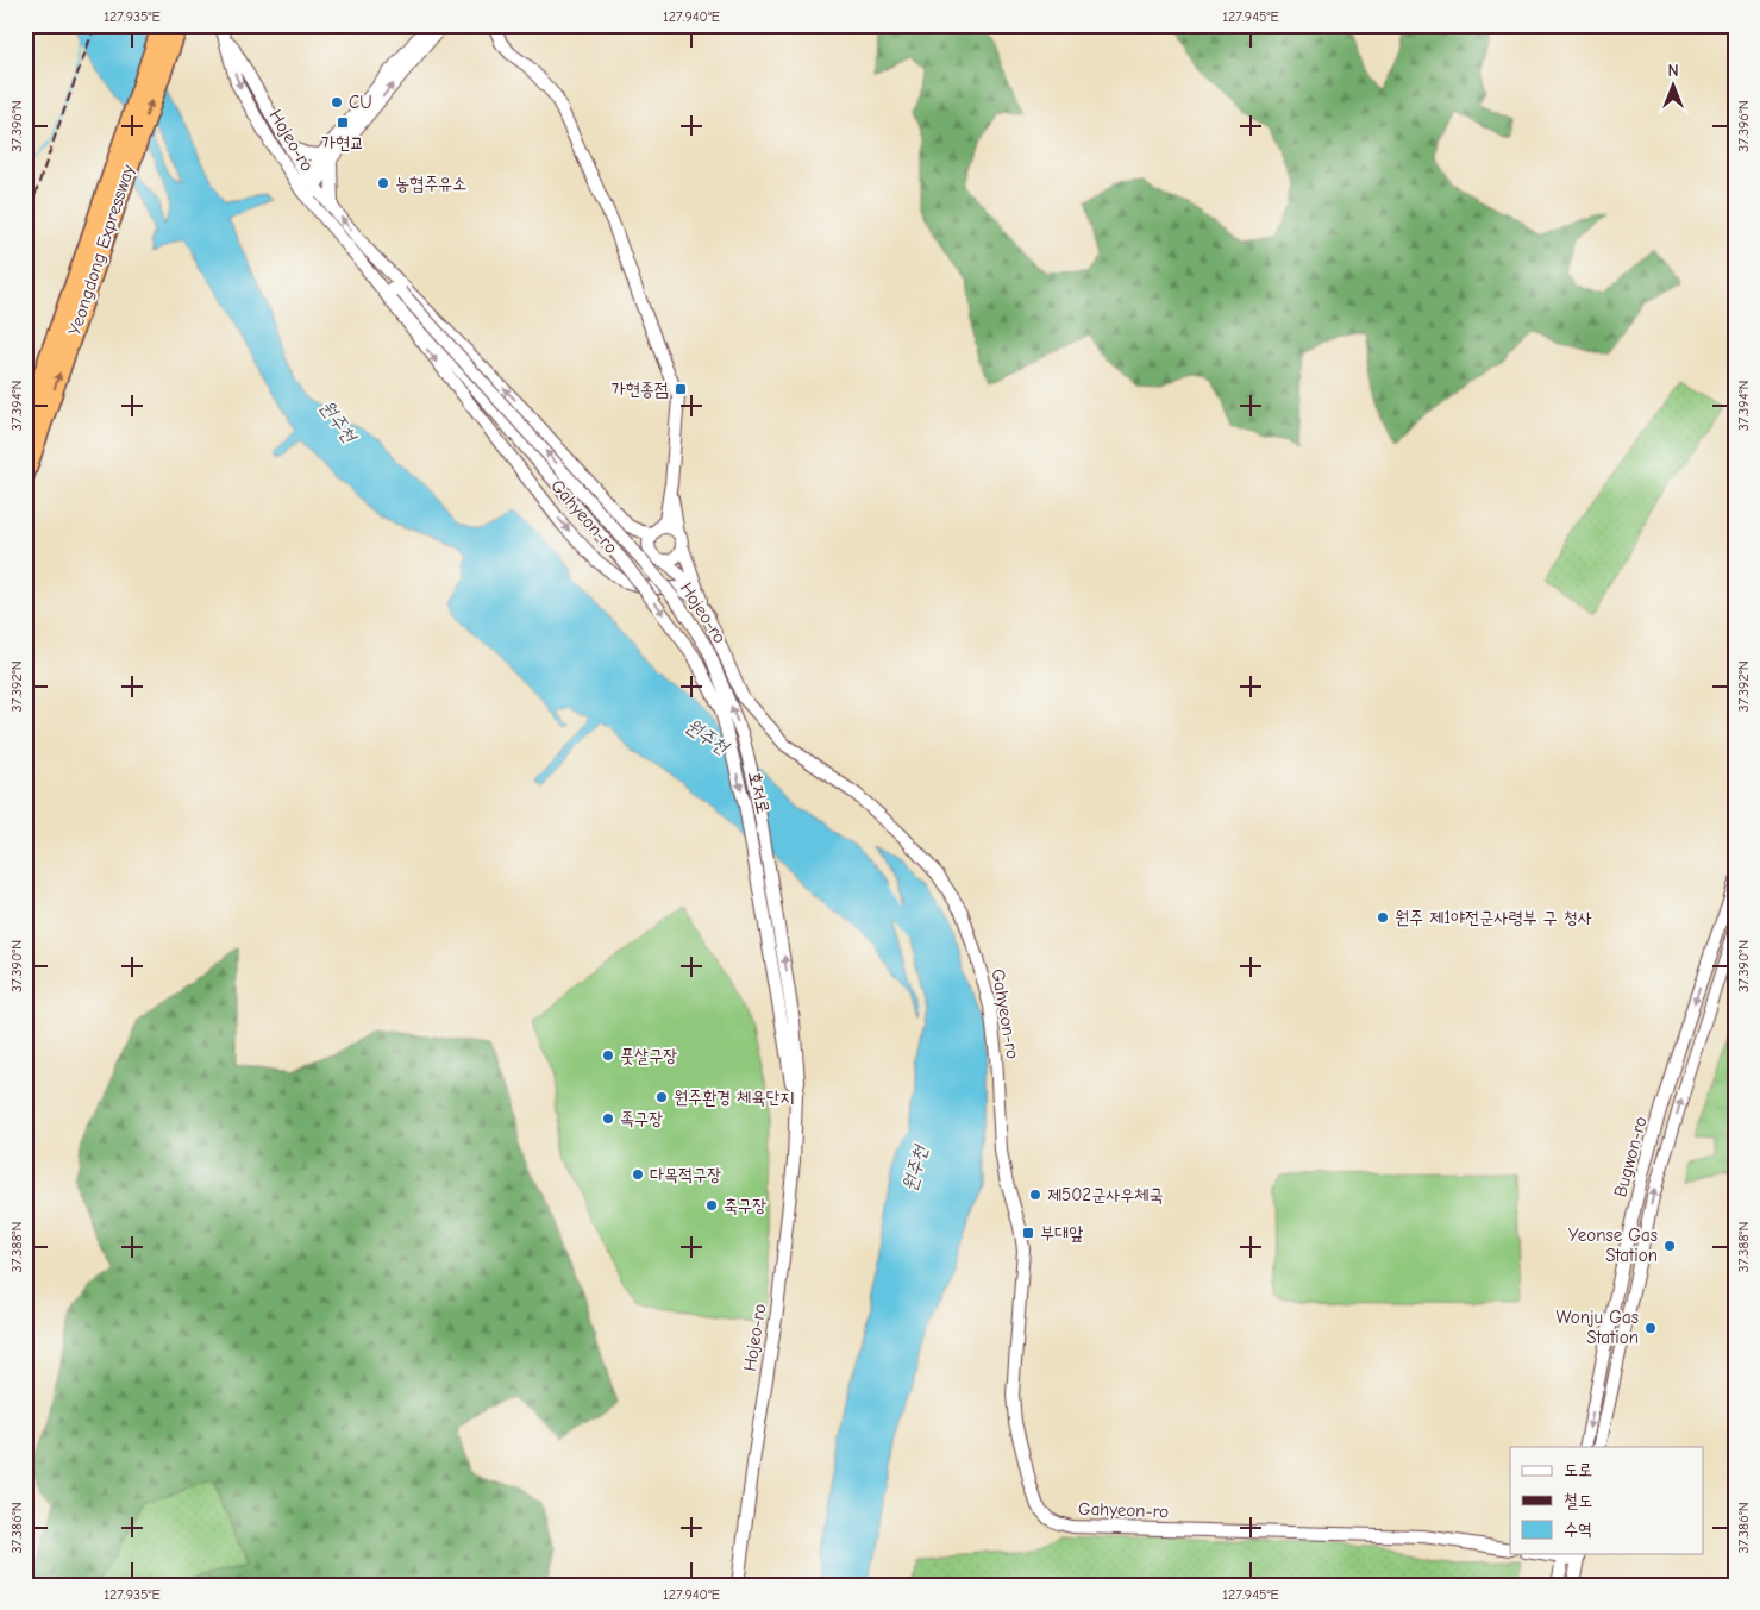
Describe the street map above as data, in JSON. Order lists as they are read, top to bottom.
{
  "streets": {
    "highway": ["Yeongdong Expressway"],
    "street": [
      "Hojeo-ro",
      "Gahyeon-ro",
      "호저로",
      "Bugwon-ro"
    ]
  },
  "crossings": [
    ["Hojeo-ro", "Gahyeon-ro"],
    ["Hojeo-ro", "호저로"],
    ["Gahyeon-ro", "호저로"]
  ],
  "water": ["원주천"],
  "places": {
    "other": [
      "CU",
      "농협주유소",
      "원주 제1야전군사령부 구 청사",
      "풋살구장",
      "원주환경 체육단지",
      "족구장",
      "다목적구장",
      "제502군사우체국",
      "축구장",
      "Yeonse Gas Station",
      "Wonju Gas Station"
    ],
    "transit": ["가현교", "가현종점", "부대앞"]
  },
  "legend": ["도로", "철도", "수역"],
  "north": "top",
  "coordinates": [
    "127.935°E",
    "127.940°E",
    "127.945°E",
    "37.396°N",
    "37.394°N",
    "37.392°N",
    "37.390°N",
    "37.388°N",
    "37.386°N"
  ]
}
